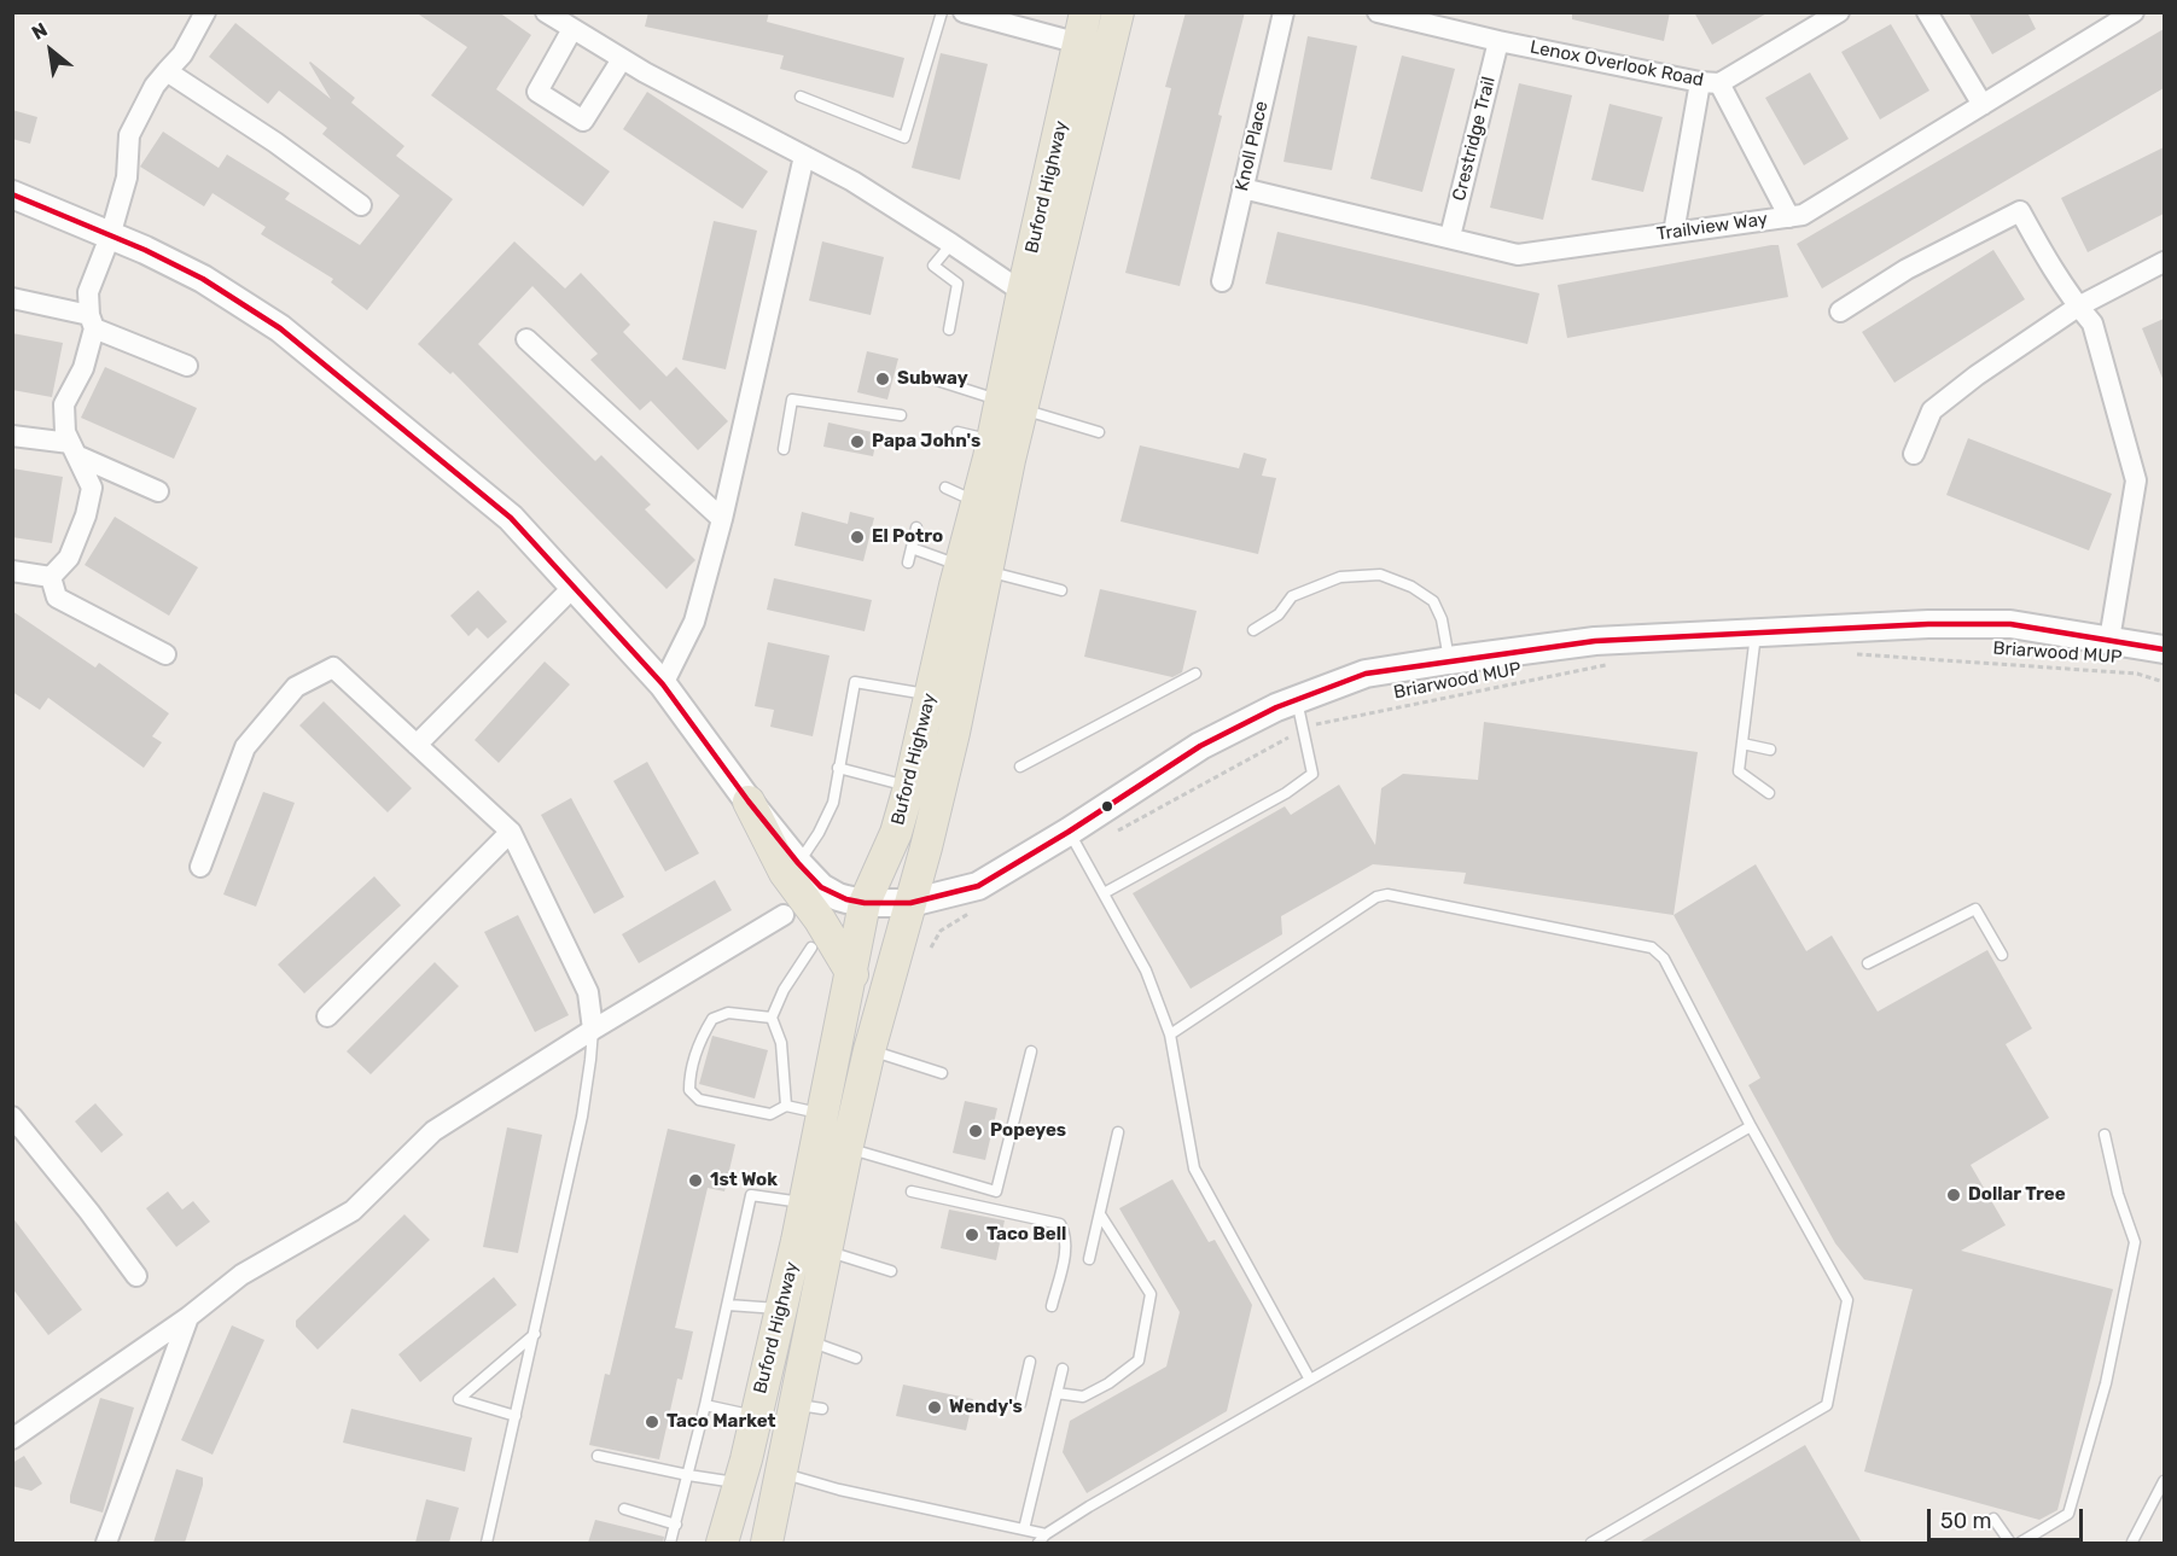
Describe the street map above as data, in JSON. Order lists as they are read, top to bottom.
{
  "streets": {
    "main road": ["Buford Highway"],
    "street": [
      "Lenox Overlook Road",
      "Crestridge Trail",
      "Knoll Place",
      "Trailview Way"
    ],
    "path": ["Briarwood MUP"]
  },
  "crossings": [
    ["Lenox Overlook Road", "Crestridge Trail"],
    ["Crestridge Trail", "Trailview Way"],
    ["Knoll Place", "Trailview Way"]
  ],
  "places": [
    "Subway",
    "Papa John's",
    "El Potro",
    "Popeyes",
    "1st Wok",
    "Dollar Tree",
    "Taco Bell",
    "Wendy's",
    "Taco Market"
  ],
  "scale_bar": "50 m",
  "north": "top left"
}
